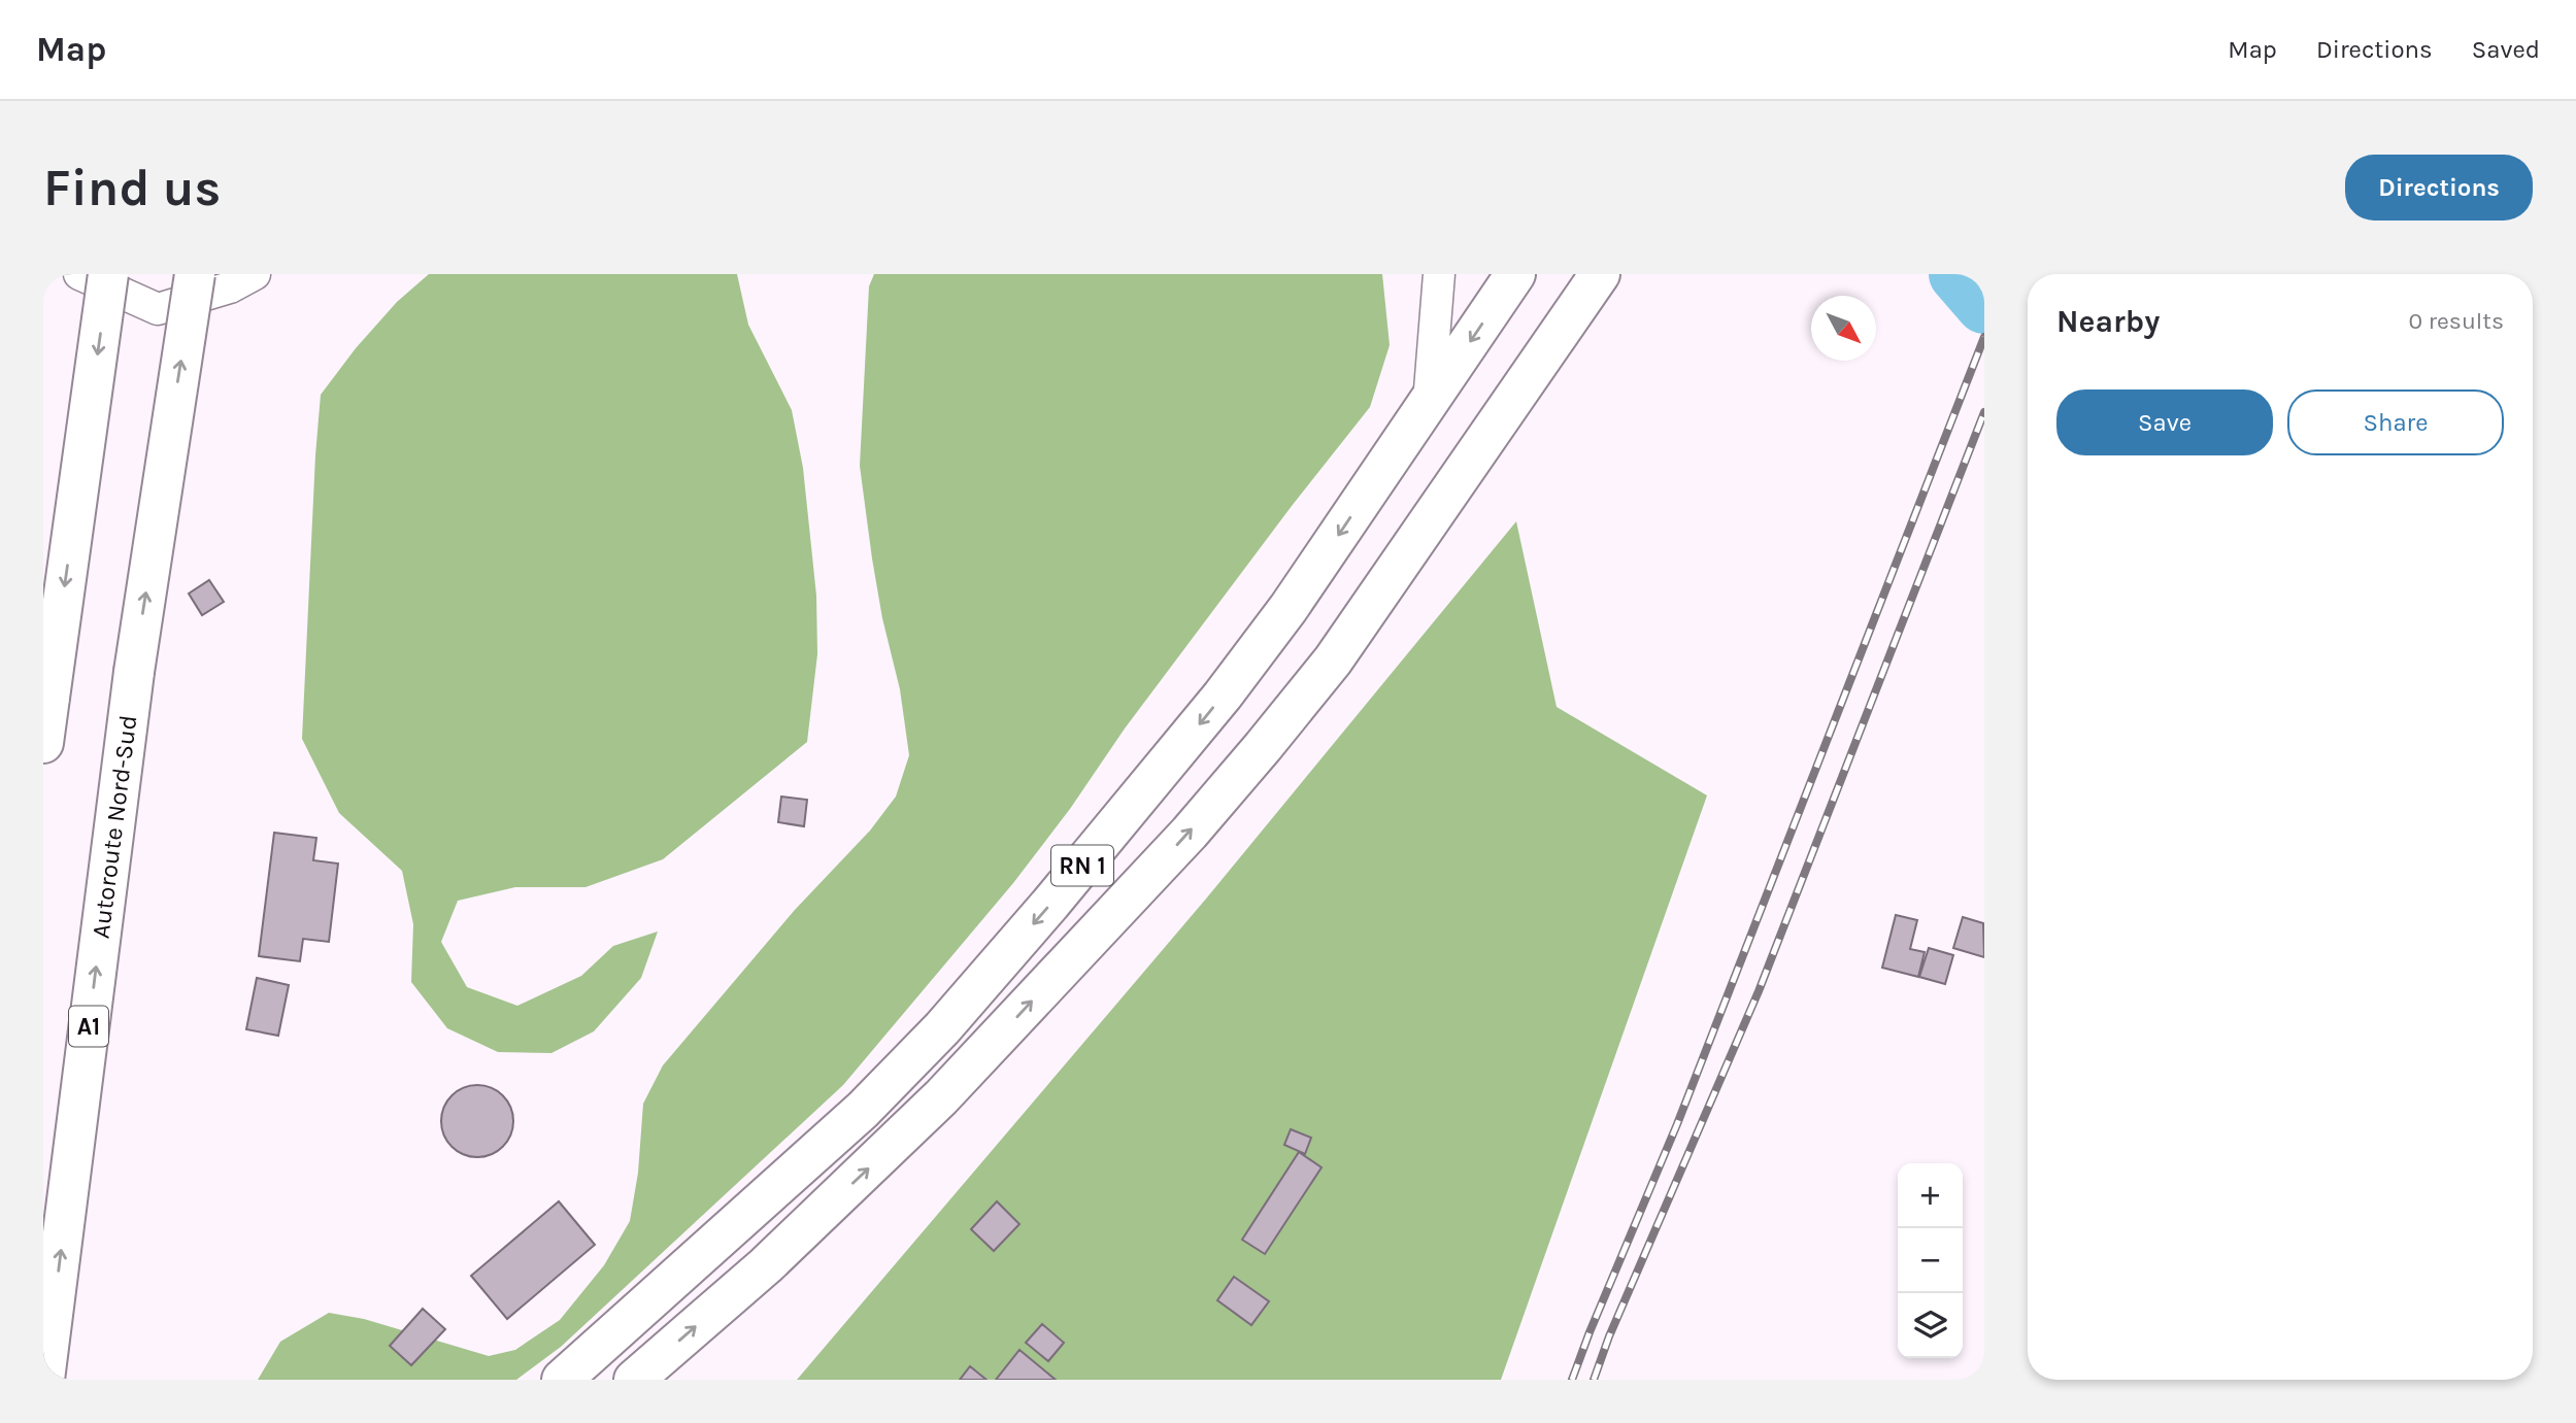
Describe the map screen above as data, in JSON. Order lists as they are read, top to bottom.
{
  "streets": {
    "main road": ["Autoroute Nord-Sud", "RN 1", "A1"]
  },
  "north": "bottom right",
  "page": {
    "header": "Map",
    "nav": ["Map", "Directions", "Saved"],
    "buttons": [
      "Directions",
      ["Save", "Share"]
    ],
    "title": "Find us",
    "heading": ["Nearby", "0 results"],
    "map_buttons": ["+", "−"]
  }
}
